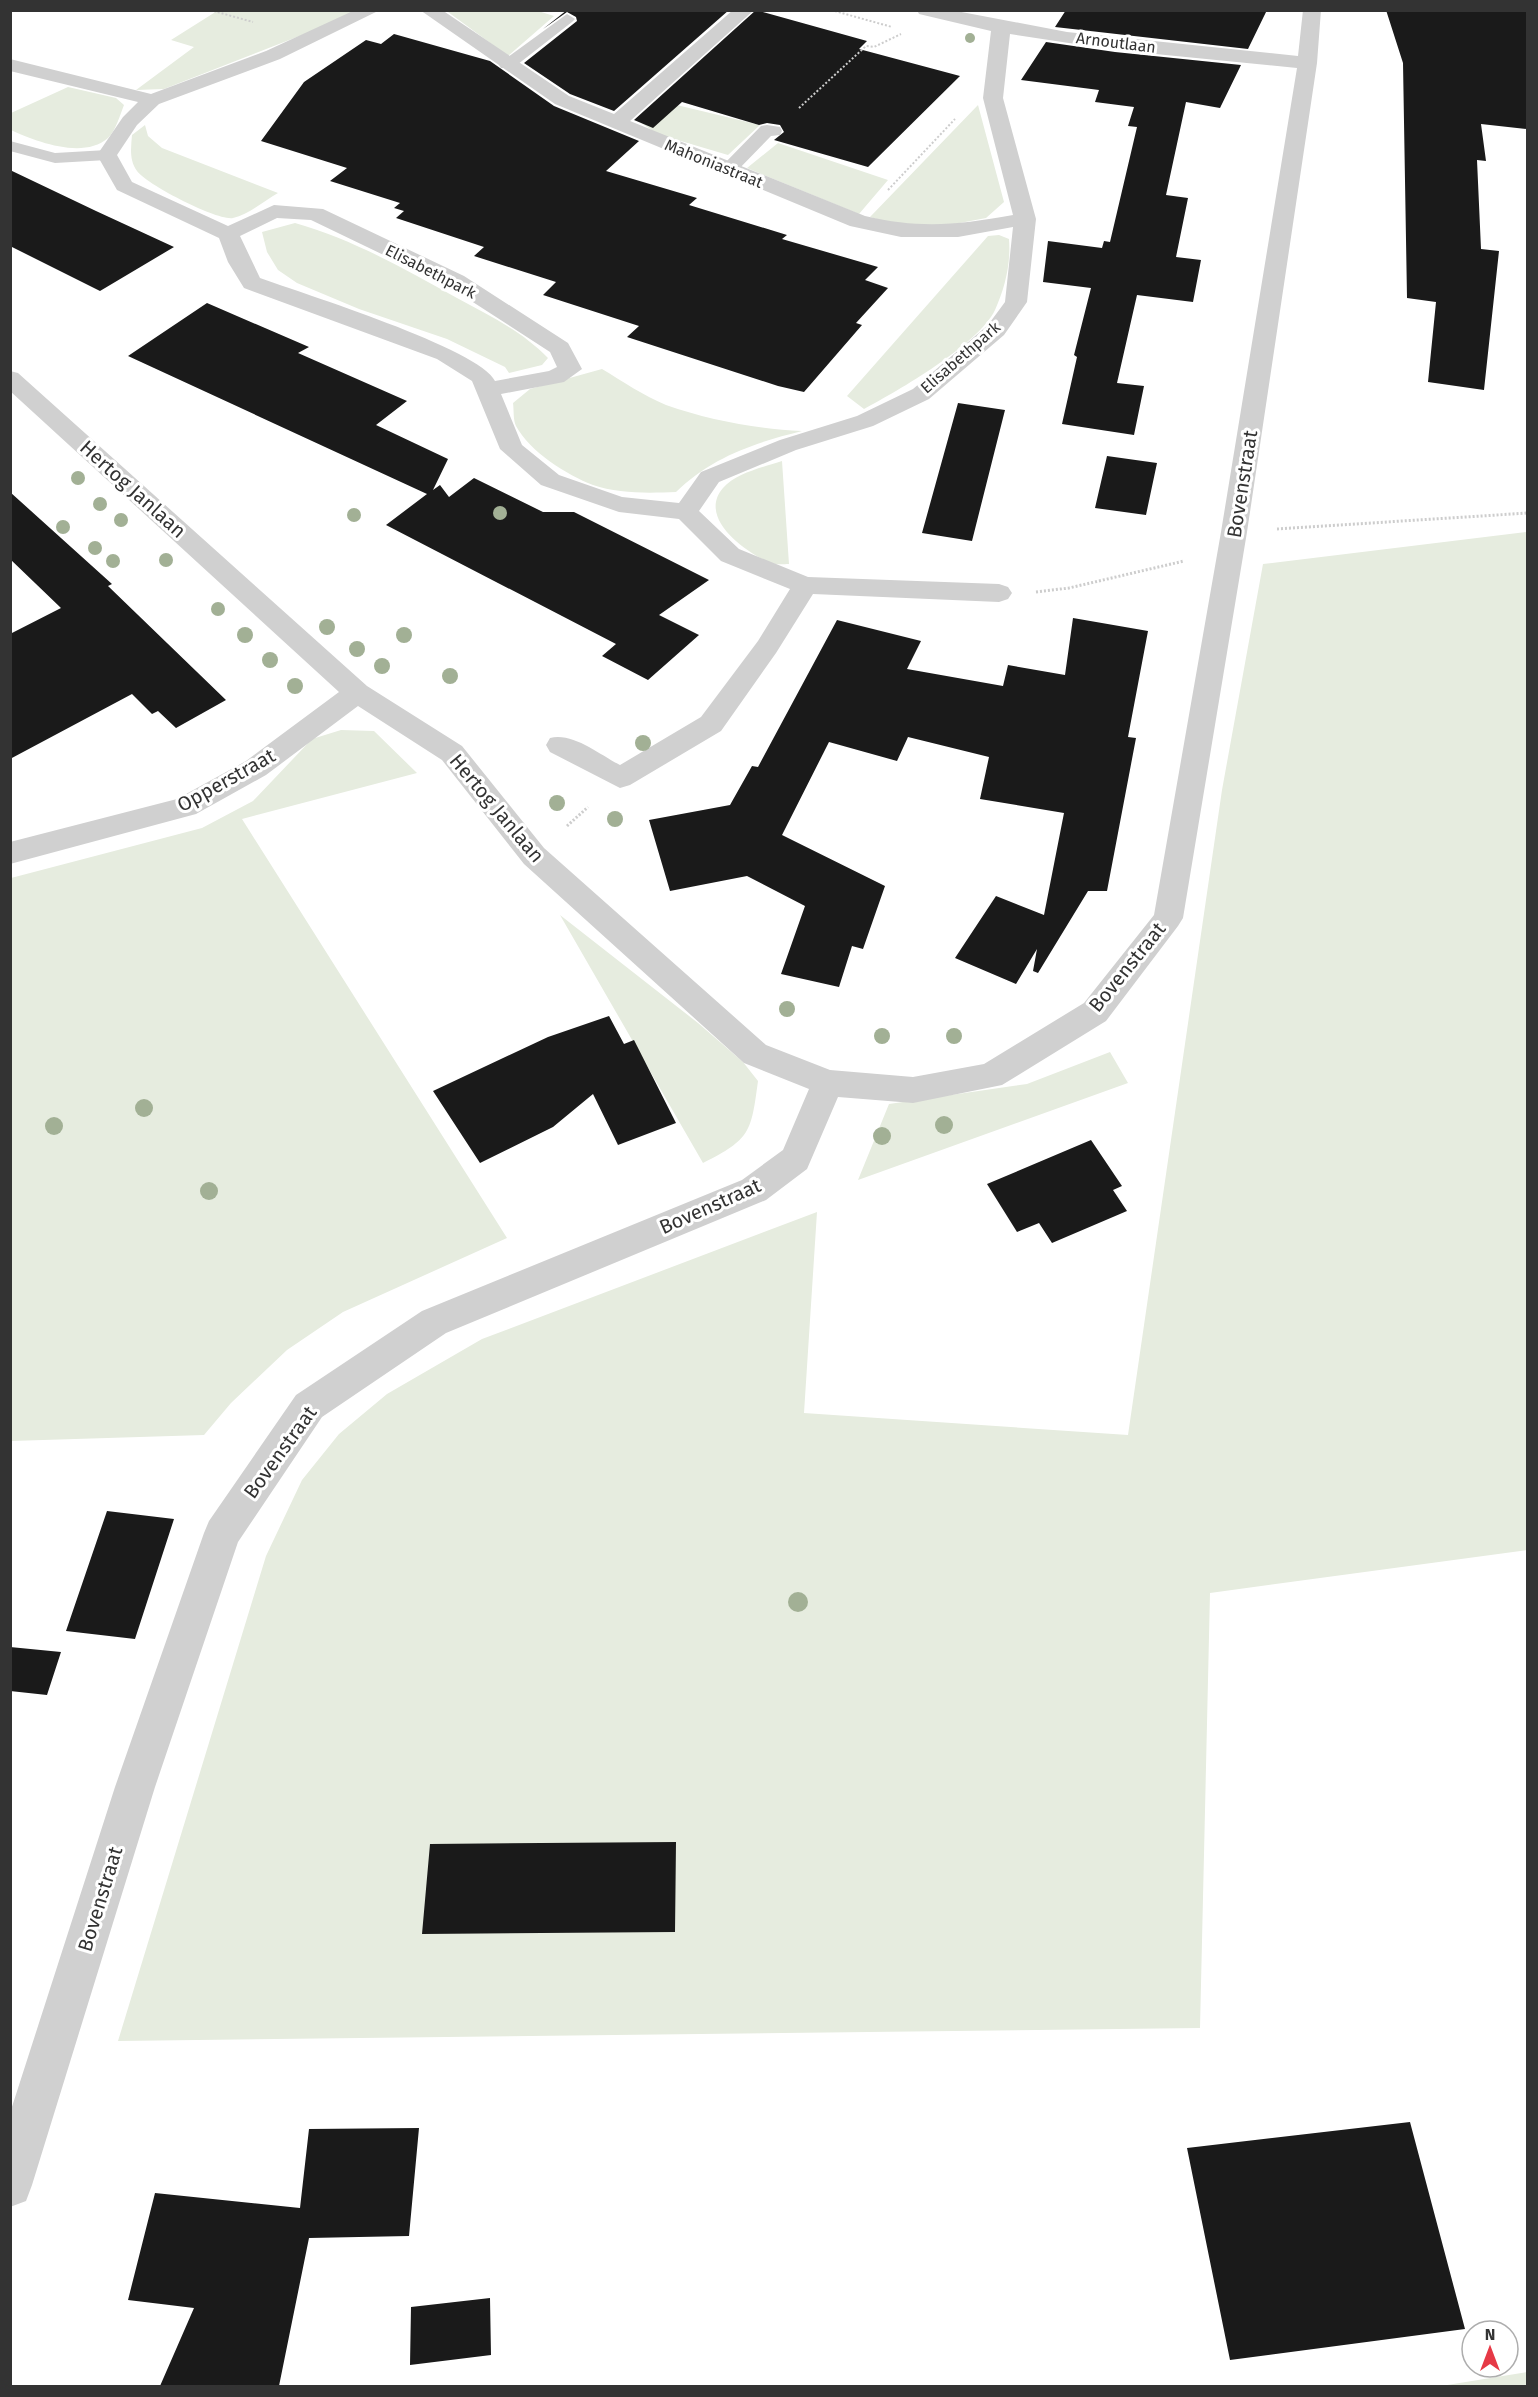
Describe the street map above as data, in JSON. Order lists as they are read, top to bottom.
{
  "streets": {
    "street": [
      "Arnoutlaan",
      "Mahoniastraat",
      "Elisabethpark",
      "Bovenstraat",
      "Hertog Janlaan",
      "Opperstraat"
    ]
  },
  "crossings": [
    ["Arnoutlaan", "Elisabethpark"],
    ["Arnoutlaan", "Bovenstraat"],
    ["Mahoniastraat", "Elisabethpark"],
    ["Bovenstraat", "Hertog Janlaan"],
    ["Hertog Janlaan", "Opperstraat"]
  ],
  "north": "top"
}
